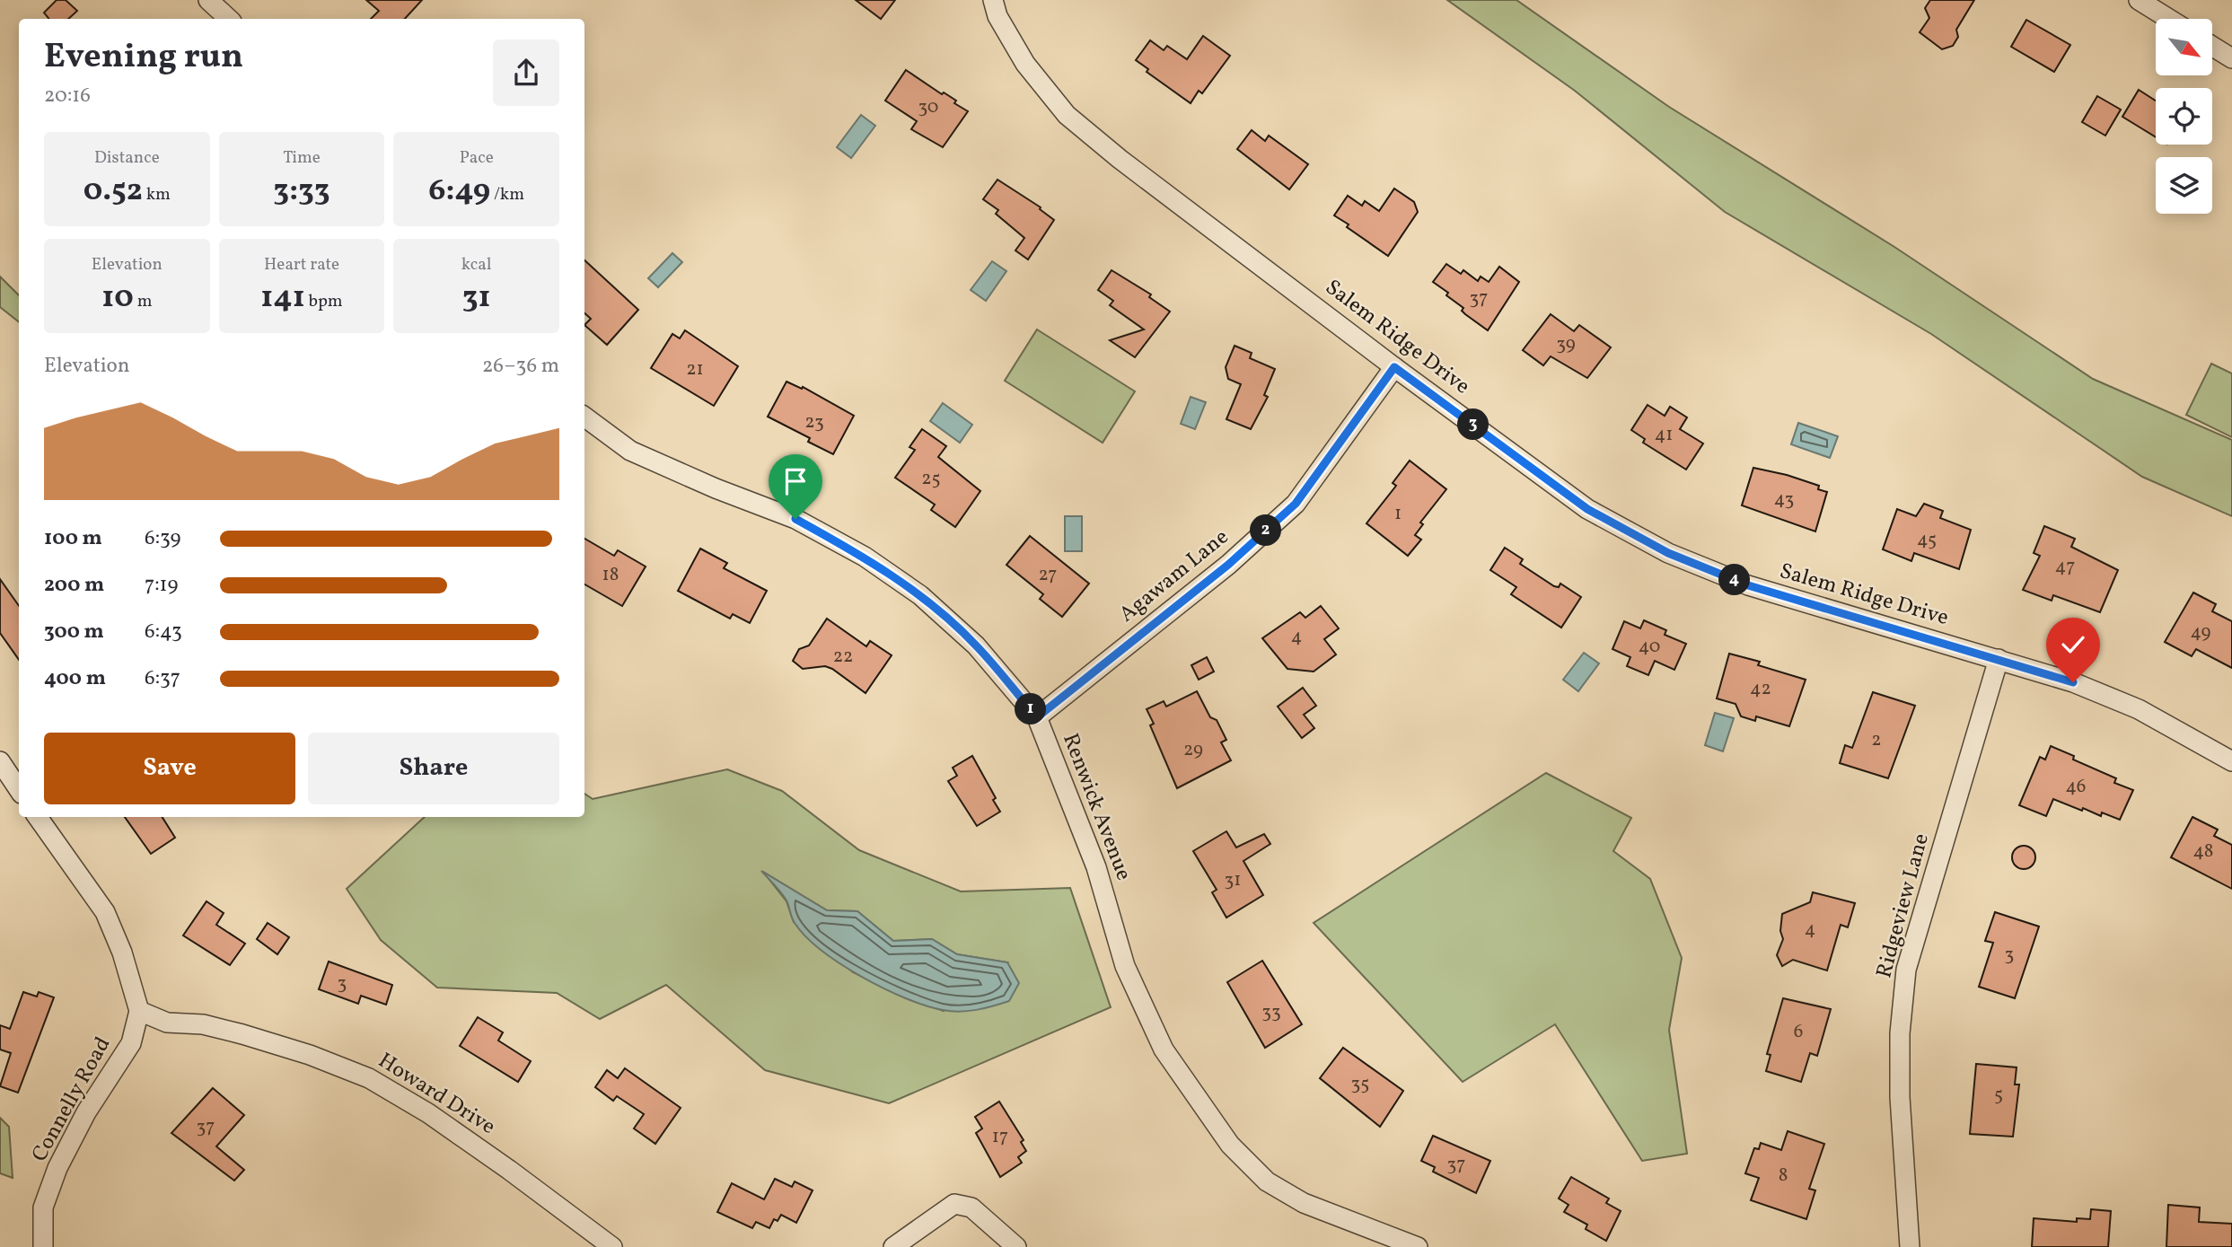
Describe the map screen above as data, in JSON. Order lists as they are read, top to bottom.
{
  "streets": {
    "street": [
      "Salem Ridge Drive",
      "Agawam Lane",
      "Renwick Avenue",
      "Ridgeview Lane",
      "Howard Drive",
      "Connelly Road"
    ]
  },
  "crossings": [
    ["Salem Ridge Drive", "Agawam Lane"],
    ["Salem Ridge Drive", "Ridgeview Lane"],
    ["Agawam Lane", "Renwick Avenue"],
    ["Howard Drive", "Connelly Road"]
  ],
  "house_numbers": [
    "30",
    "37",
    "39",
    "21",
    "23",
    "41",
    "25",
    "43",
    "1",
    "45",
    "47",
    "18",
    "27",
    "49",
    "4",
    "40",
    "22",
    "42",
    "2",
    "29",
    "46",
    "48",
    "31",
    "4",
    "3",
    "3",
    "33",
    "6",
    "35",
    "5",
    "37",
    "17",
    "37",
    "8"
  ],
  "north": "bottom right",
  "page": {
    "heading": ["Evening run", "20:16"],
    "stats": [
      ["Distance", "0.52 km"],
      ["Time", "3:33"],
      ["Pace", "6:49 /km"],
      ["Elevation", "10 m"],
      ["Heart rate", "141 bpm"],
      ["kcal", "31"]
    ],
    "chart": ["Elevation", "26–36 m"],
    "pins": [
      "3",
      "2",
      "4",
      "1"
    ],
    "list": [
      {
        "name": "100 m",
        "note": "6:39"
      },
      {
        "name": "200 m",
        "note": "7:19"
      },
      {
        "name": "300 m",
        "note": "6:43"
      },
      {
        "name": "400 m",
        "note": "6:37"
      }
    ],
    "buttons": ["Save", "Share"]
  }
}
